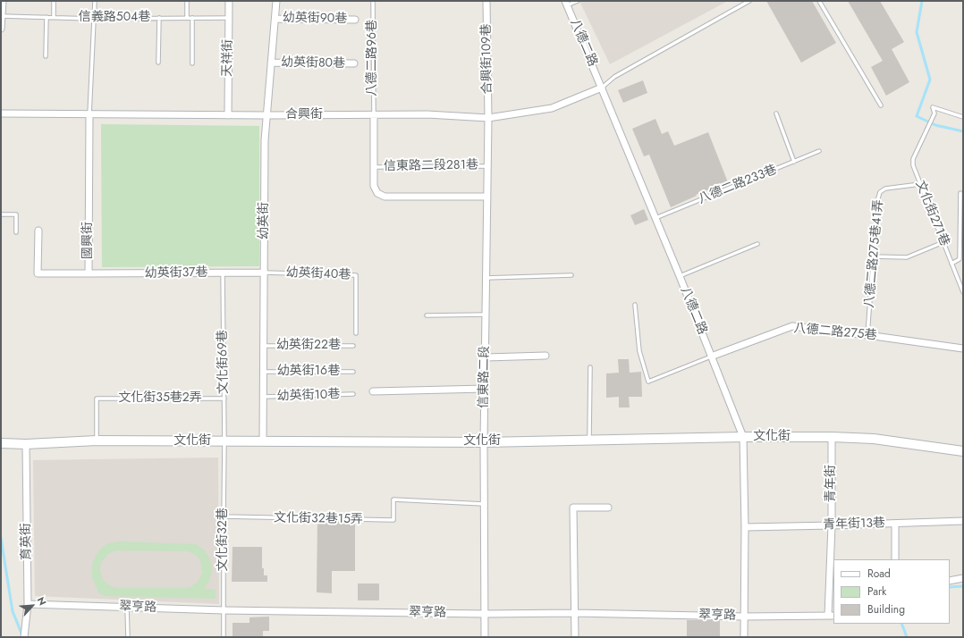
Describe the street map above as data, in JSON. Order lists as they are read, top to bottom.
{
  "streets": {
    "street": [
      "幼英街90巷",
      "八德二路",
      "天祥街",
      "合興街109巷",
      "幼英街80巷",
      "合興街",
      "幼英街",
      "國興街",
      "幼英街37巷",
      "八德二路275巷",
      "信東路二段",
      "文化街",
      "青年街",
      "青年街13巷",
      "育英街",
      "翠亨路"
    ],
    "lane": [
      "信義路504巷",
      "八德二路96巷",
      "信東路二段281巷",
      "八德二路233巷",
      "文化街271巷",
      "八德二路275巷41弄",
      "幼英街40巷",
      "幼英街22巷",
      "文化街69巷",
      "幼英街16巷",
      "幼英街10巷",
      "文化街35巷2弄",
      "文化街32巷15弄",
      "文化街32巷"
    ]
  },
  "crossings": [
    ["信義路504巷", "天祥街"],
    ["幼英街90巷", "幼英街"],
    ["八德二路", "合興街"],
    ["八德二路", "八德二路233巷"],
    ["八德二路", "八德二路275巷"],
    ["八德二路", "文化街"],
    ["八德二路", "青年街13巷"],
    ["八德二路", "翠亨路"],
    ["天祥街", "合興街"],
    ["八德二路96巷", "合興街"],
    ["合興街109巷", "合興街"],
    ["合興街109巷", "信東路二段"],
    ["幼英街80巷", "幼英街"],
    ["合興街", "幼英街"],
    ["合興街", "國興街"],
    ["合興街", "信東路二段"],
    ["信東路二段281巷", "信東路二段"],
    ["文化街271巷", "八德二路275巷41弄"],
    ["幼英街", "幼英街37巷"],
    ["幼英街", "幼英街40巷"],
    ["幼英街", "幼英街22巷"],
    ["幼英街", "幼英街16巷"],
    ["幼英街", "幼英街10巷"],
    ["幼英街", "文化街"],
    ["國興街", "幼英街37巷"],
    ["八德二路275巷41弄", "八德二路275巷"],
    ["幼英街37巷", "幼英街40巷"],
    ["幼英街37巷", "文化街69巷"],
    ["文化街69巷", "文化街35巷2弄"],
    ["文化街69巷", "文化街"],
    ["文化街69巷", "文化街32巷"],
    ["信東路二段", "文化街"],
    ["信東路二段", "文化街32巷15弄"],
    ["信東路二段", "翠亨路"],
    ["文化街35巷2弄", "文化街"],
    ["文化街", "青年街"],
    ["文化街", "文化街32巷"],
    ["文化街", "育英街"],
    ["青年街", "青年街13巷"],
    ["青年街", "翠亨路"],
    ["文化街32巷15弄", "文化街32巷"],
    ["文化街32巷", "翠亨路"],
    ["育英街", "翠亨路"]
  ],
  "legend": ["Road", "Park", "Building"],
  "north": "top right"
}
